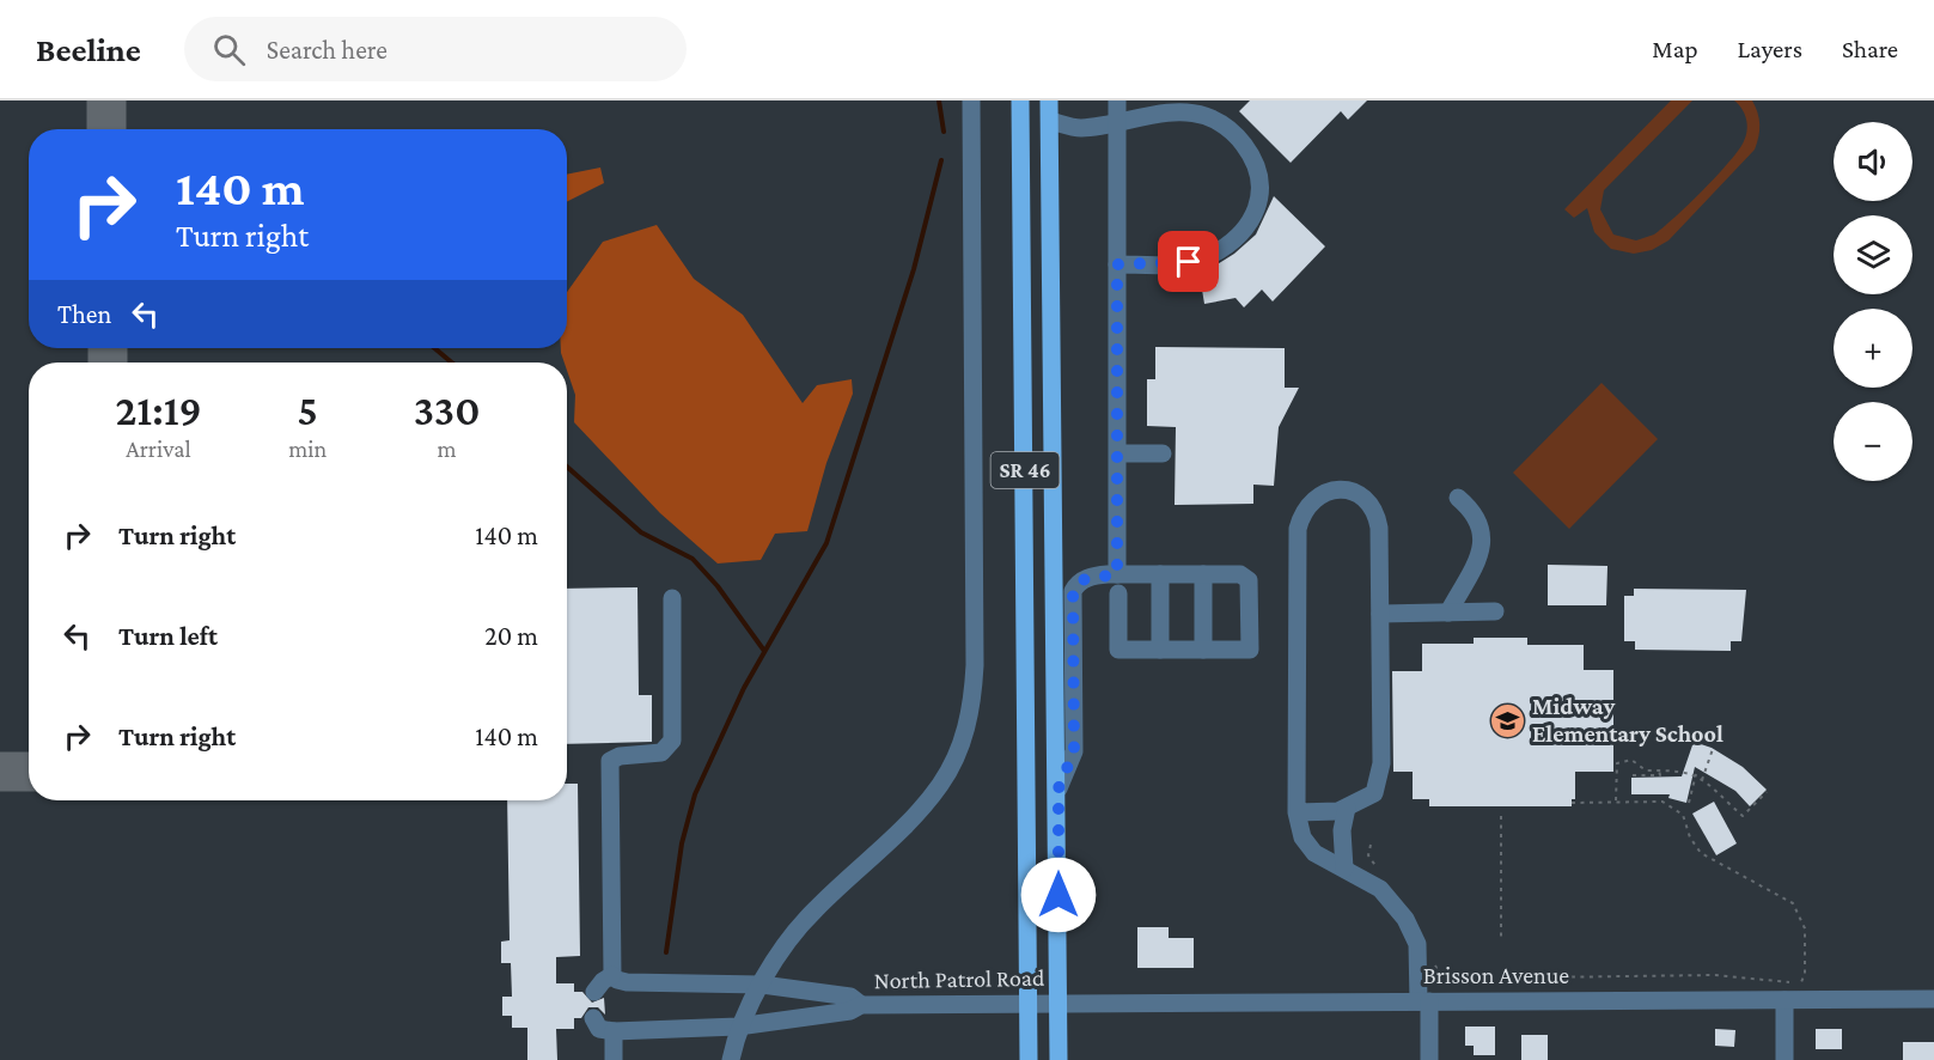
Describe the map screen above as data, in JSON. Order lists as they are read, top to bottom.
{
  "streets": {
    "main road": ["SR 46"],
    "street": ["Brisson Avenue", "North Patrol Road"]
  },
  "crossings": [
    ["SR 46", "Brisson Avenue"],
    ["SR 46", "North Patrol Road"],
    ["Brisson Avenue", "North Patrol Road"]
  ],
  "places": {
    "school or university": ["Midway Elementary School"]
  },
  "page": {
    "header": "Beeline",
    "search": "Search here",
    "nav": ["Map", "Layers", "Share"],
    "map_buttons": ["+", "−"],
    "turn": ["140 m", "Turn right"],
    "then": "Then",
    "eta": [
      "21:19",
      "Arrival",
      "5",
      "min",
      "330",
      "m"
    ],
    "list": [
      {
        "name": "Turn right",
        "value": "140 m"
      },
      {
        "name": "Turn left",
        "value": "20 m"
      },
      {
        "name": "Turn right",
        "value": "140 m"
      }
    ]
  }
}
